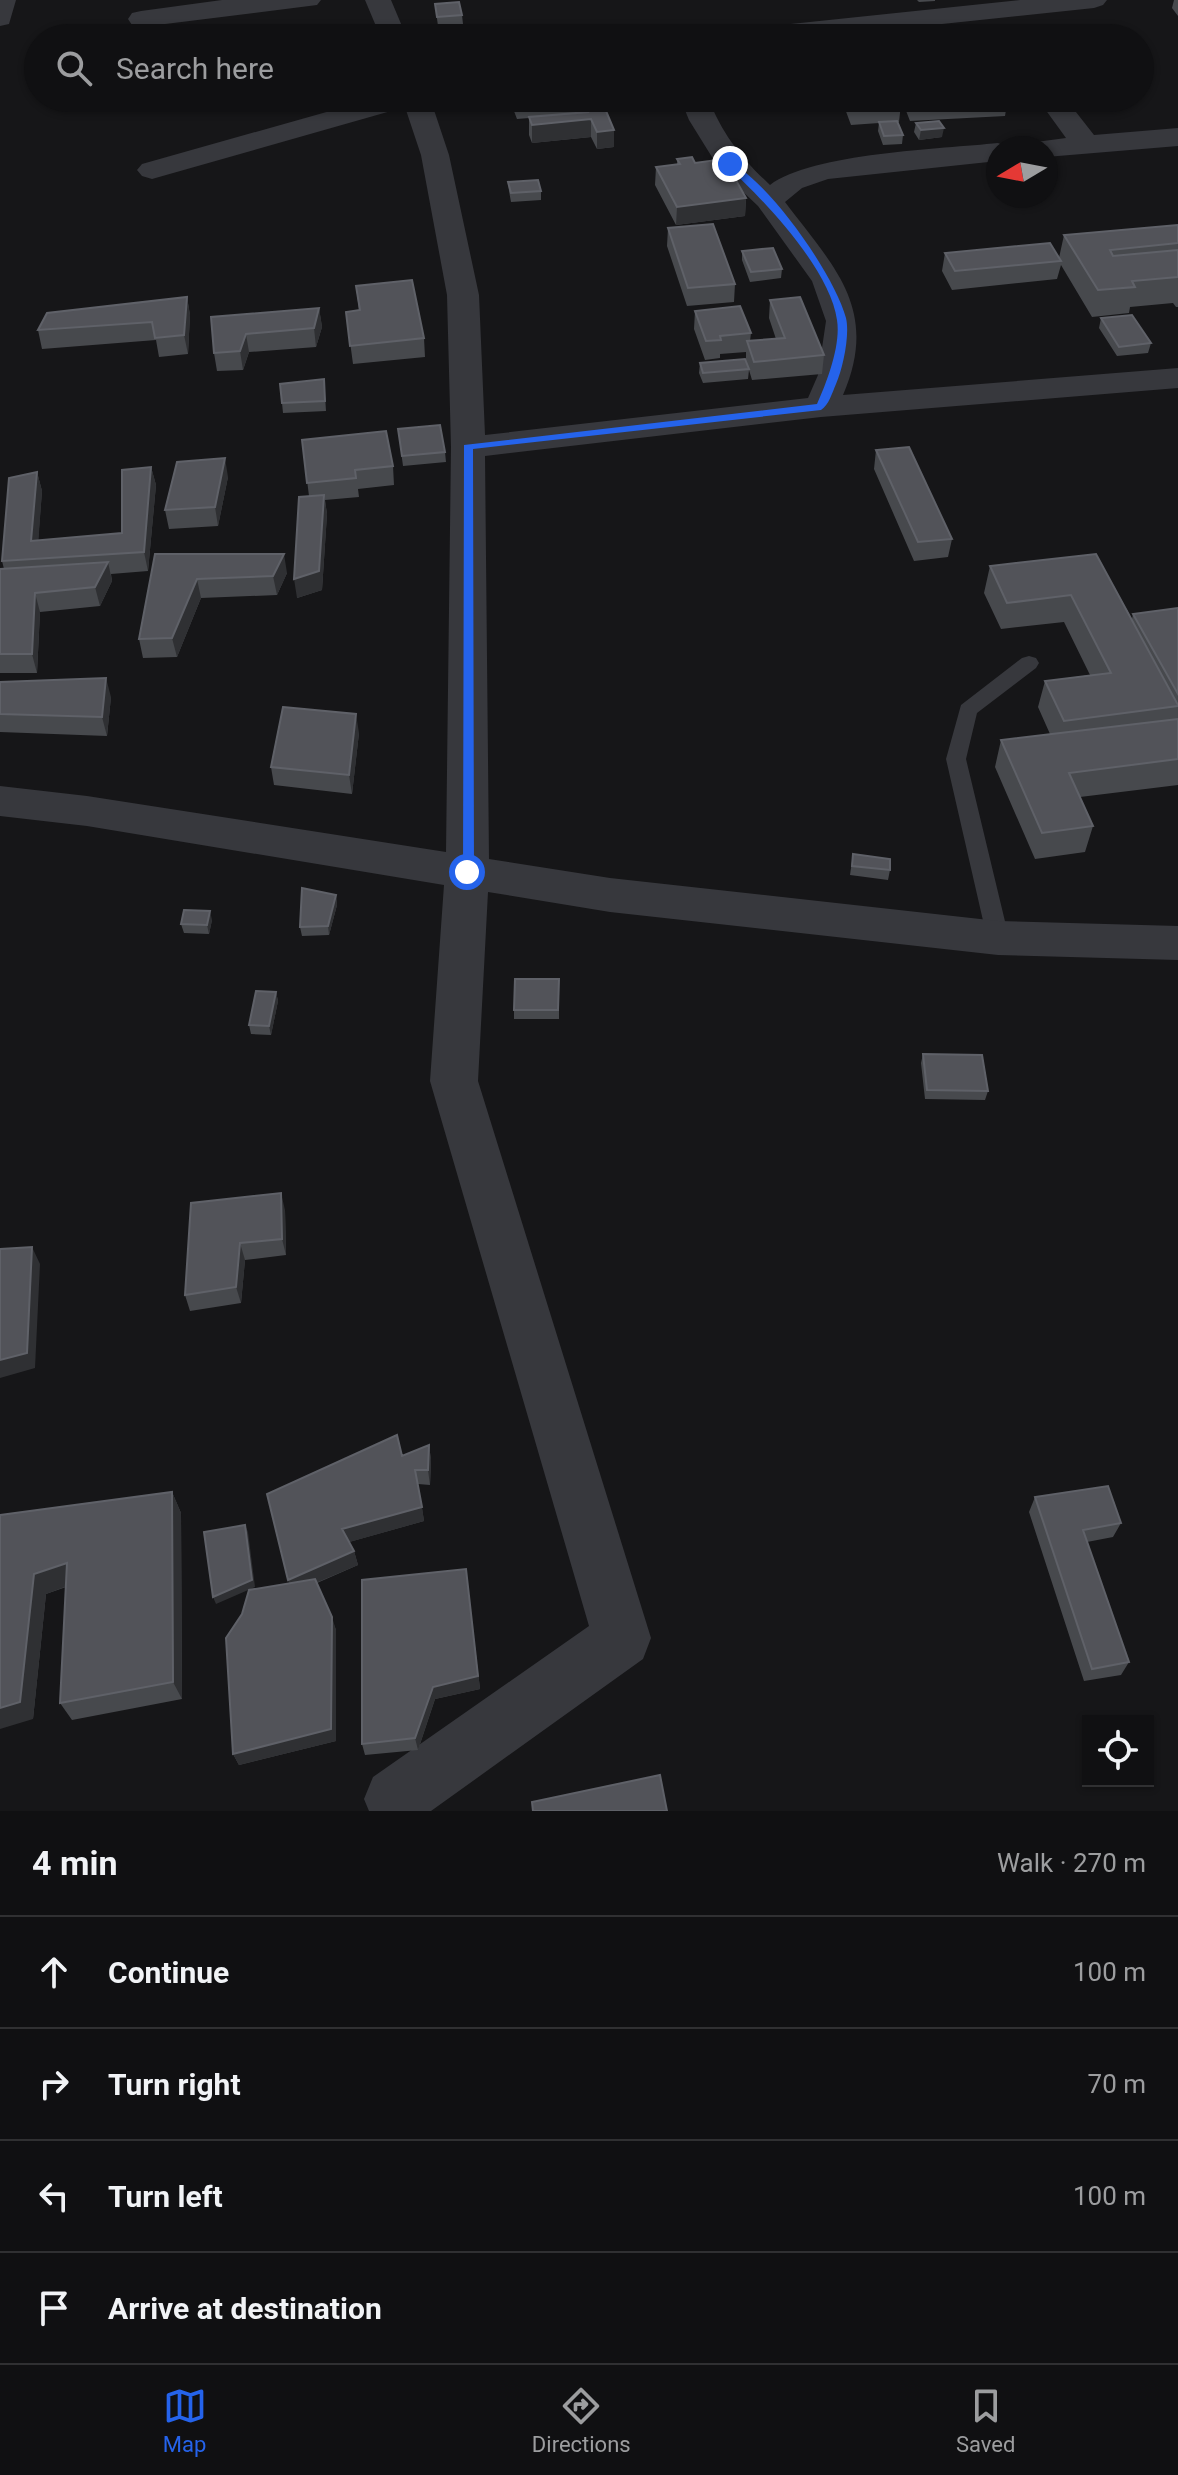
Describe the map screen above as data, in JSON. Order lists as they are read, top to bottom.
{
  "north": "left",
  "page": {
    "search": "Search here",
    "heading": ["4 min", "Walk · 270 m"],
    "list": [
      ["Continue", "100 m"],
      ["Turn right", "70 m"],
      ["Turn left", "100 m"],
      "Arrive at destination"
    ],
    "nav": ["Map", "Directions", "Saved"]
  }
}
